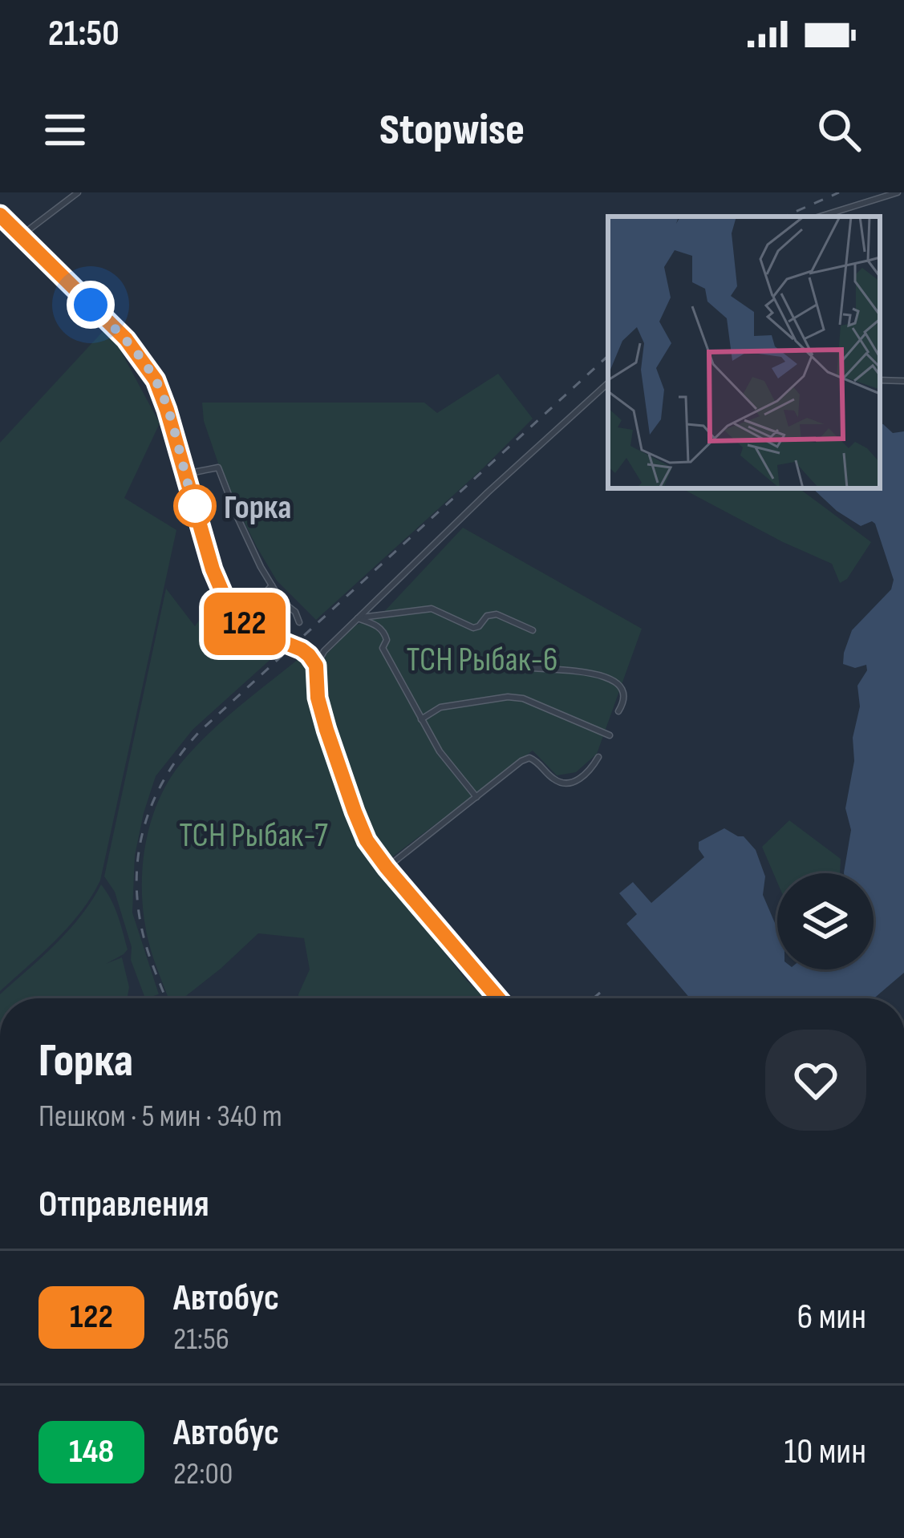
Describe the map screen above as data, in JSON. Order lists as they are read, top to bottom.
{
  "parks": ["ТСН Рыбак-6", "ТСН Рыбак-7"],
  "places": ["Горка"],
  "lines": ["bus line 122"],
  "page": {
    "status": "21:50",
    "header": "Stopwise",
    "on_map": "122",
    "heading": [
      ["Горка", "Пешком · 5 мин · 340 m"],
      "Отправления"
    ],
    "list": [
      {
        "mark": "122",
        "name": "Автобус",
        "note": "21:56",
        "value": "6 мин"
      },
      {
        "mark": "148",
        "name": "Автобус",
        "note": "22:00",
        "value": "10 мин"
      }
    ]
  }
}
